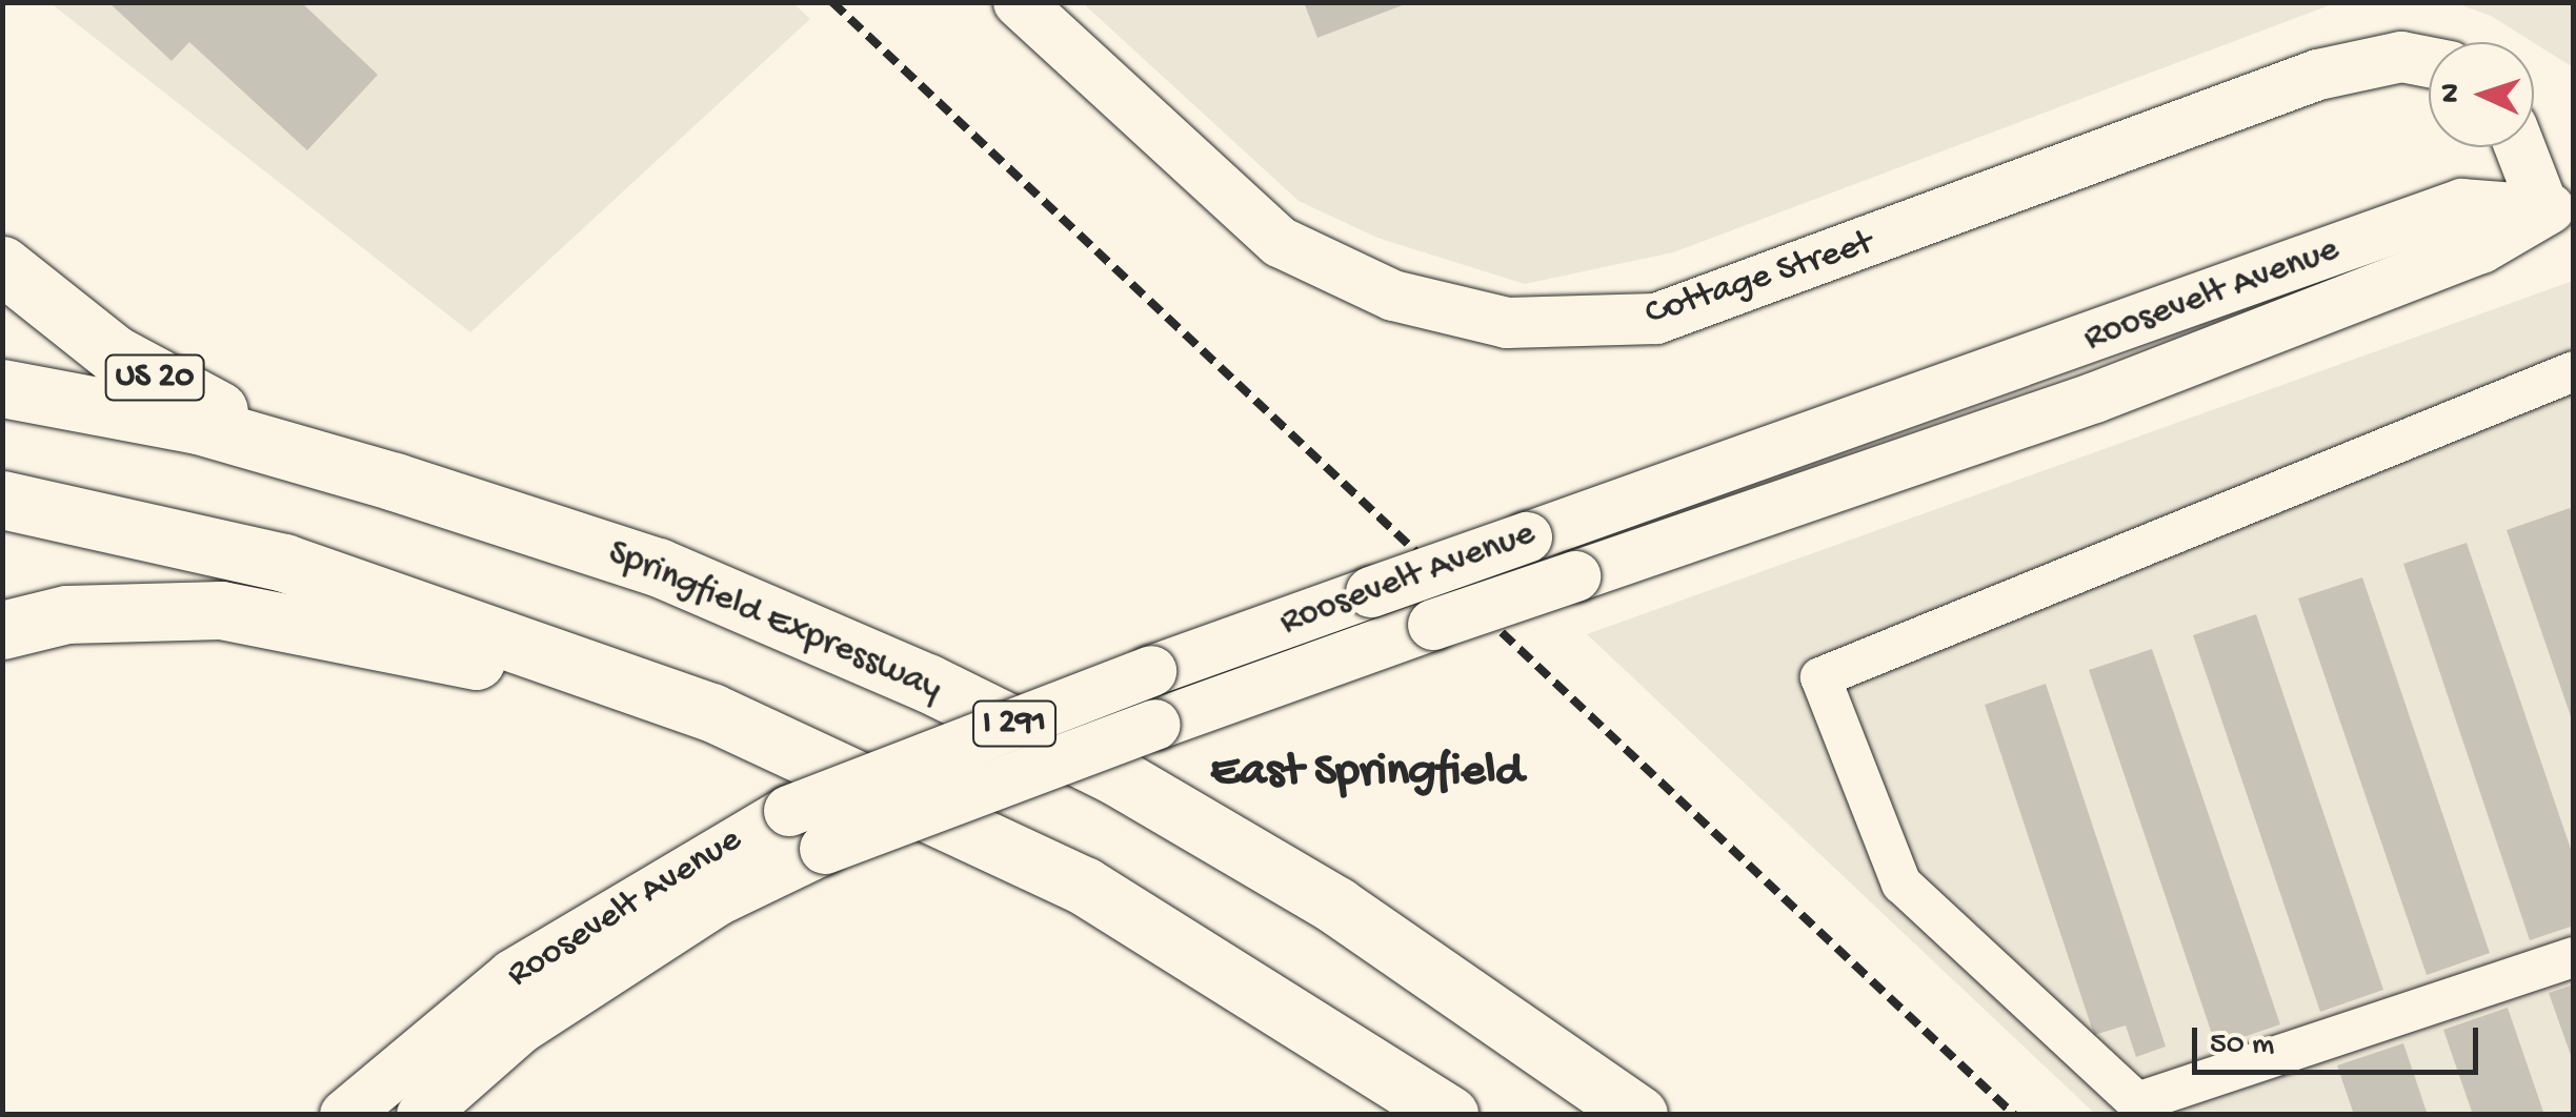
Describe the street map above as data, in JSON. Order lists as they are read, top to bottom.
{
  "streets": {
    "highway": ["US 20", "Springfield Expressway", "I 291"],
    "main road": ["Cottage Street", "Roosevelt Avenue"]
  },
  "crossings": [
    ["US 20", "Springfield Expressway"]
  ],
  "districts": ["East Springfield"],
  "scale_bar": "50 m",
  "north": "left"
}
